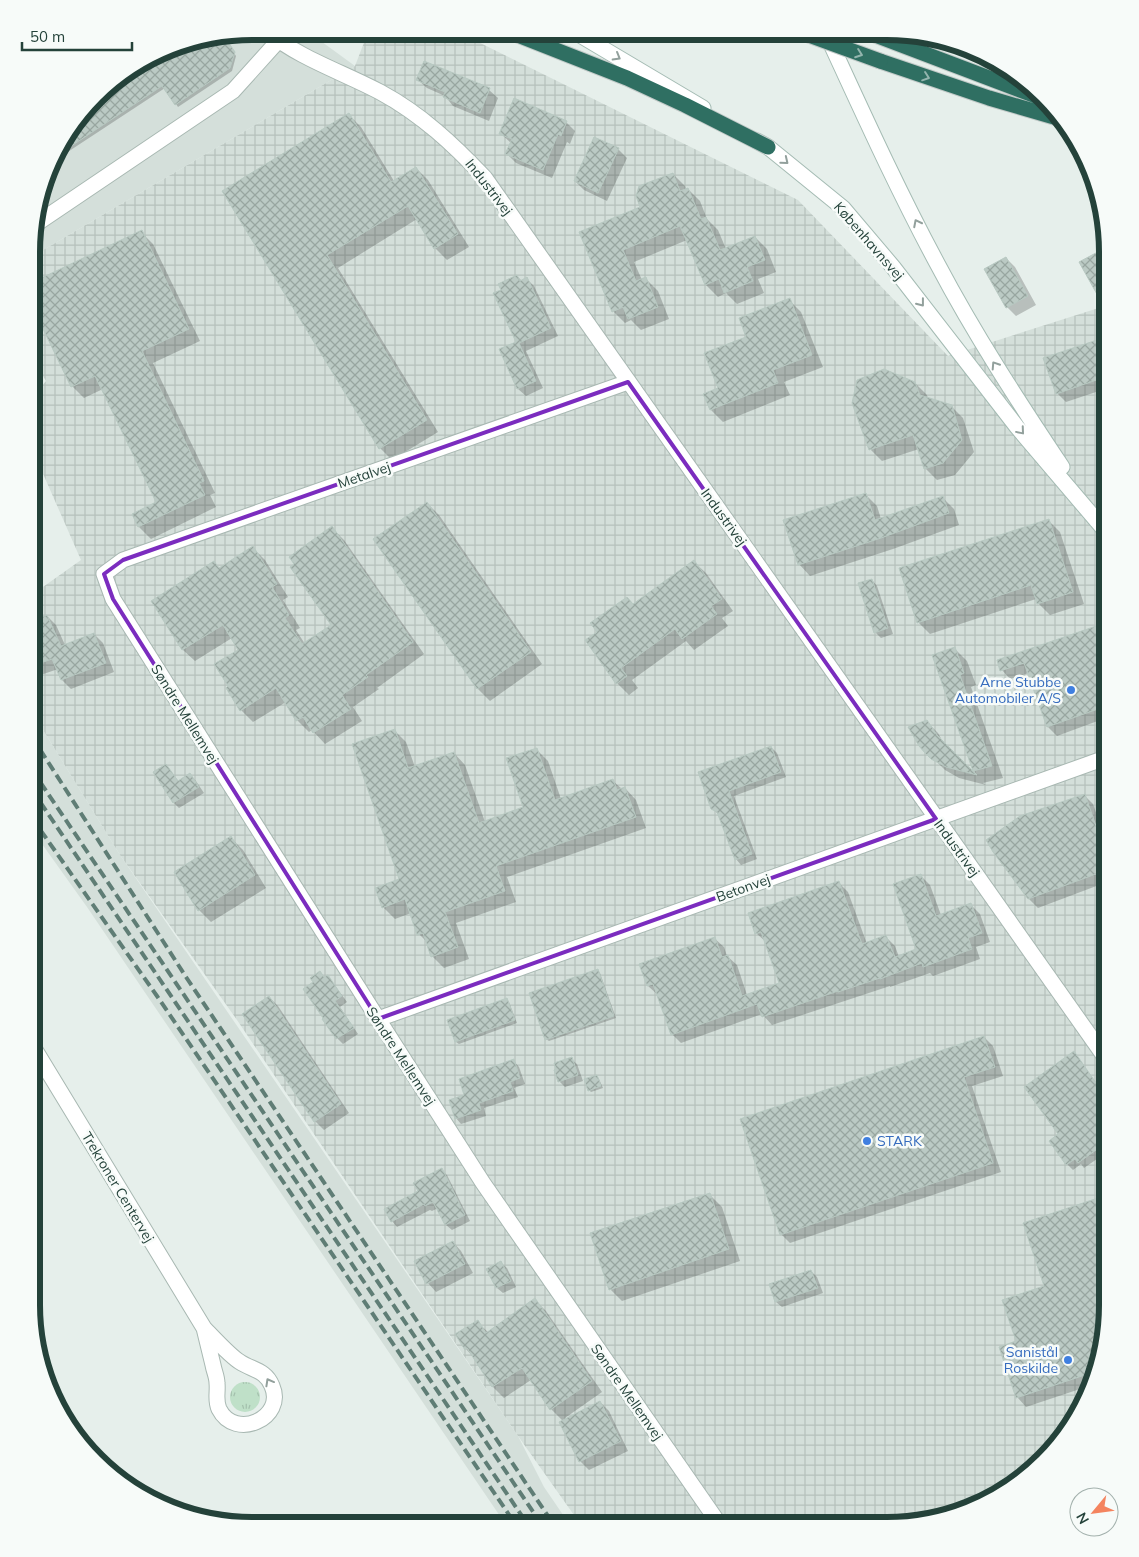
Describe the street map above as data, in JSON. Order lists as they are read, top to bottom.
{
  "streets": {
    "street": [
      "Industrivej",
      "Københavnsvej",
      "Metalvej",
      "Søndre Mellemvej",
      "Betonvej",
      "Trekroner Centervej"
    ]
  },
  "crossings": [
    ["Industrivej", "Metalvej"],
    ["Industrivej", "Betonvej"],
    ["Metalvej", "Søndre Mellemvej"],
    ["Søndre Mellemvej", "Betonvej"]
  ],
  "places": ["Arne Stubbe Automobiler A/S", "STARK", "Sanistål Roskilde"],
  "scale_bar": "50 m",
  "north": "bottom left"
}
